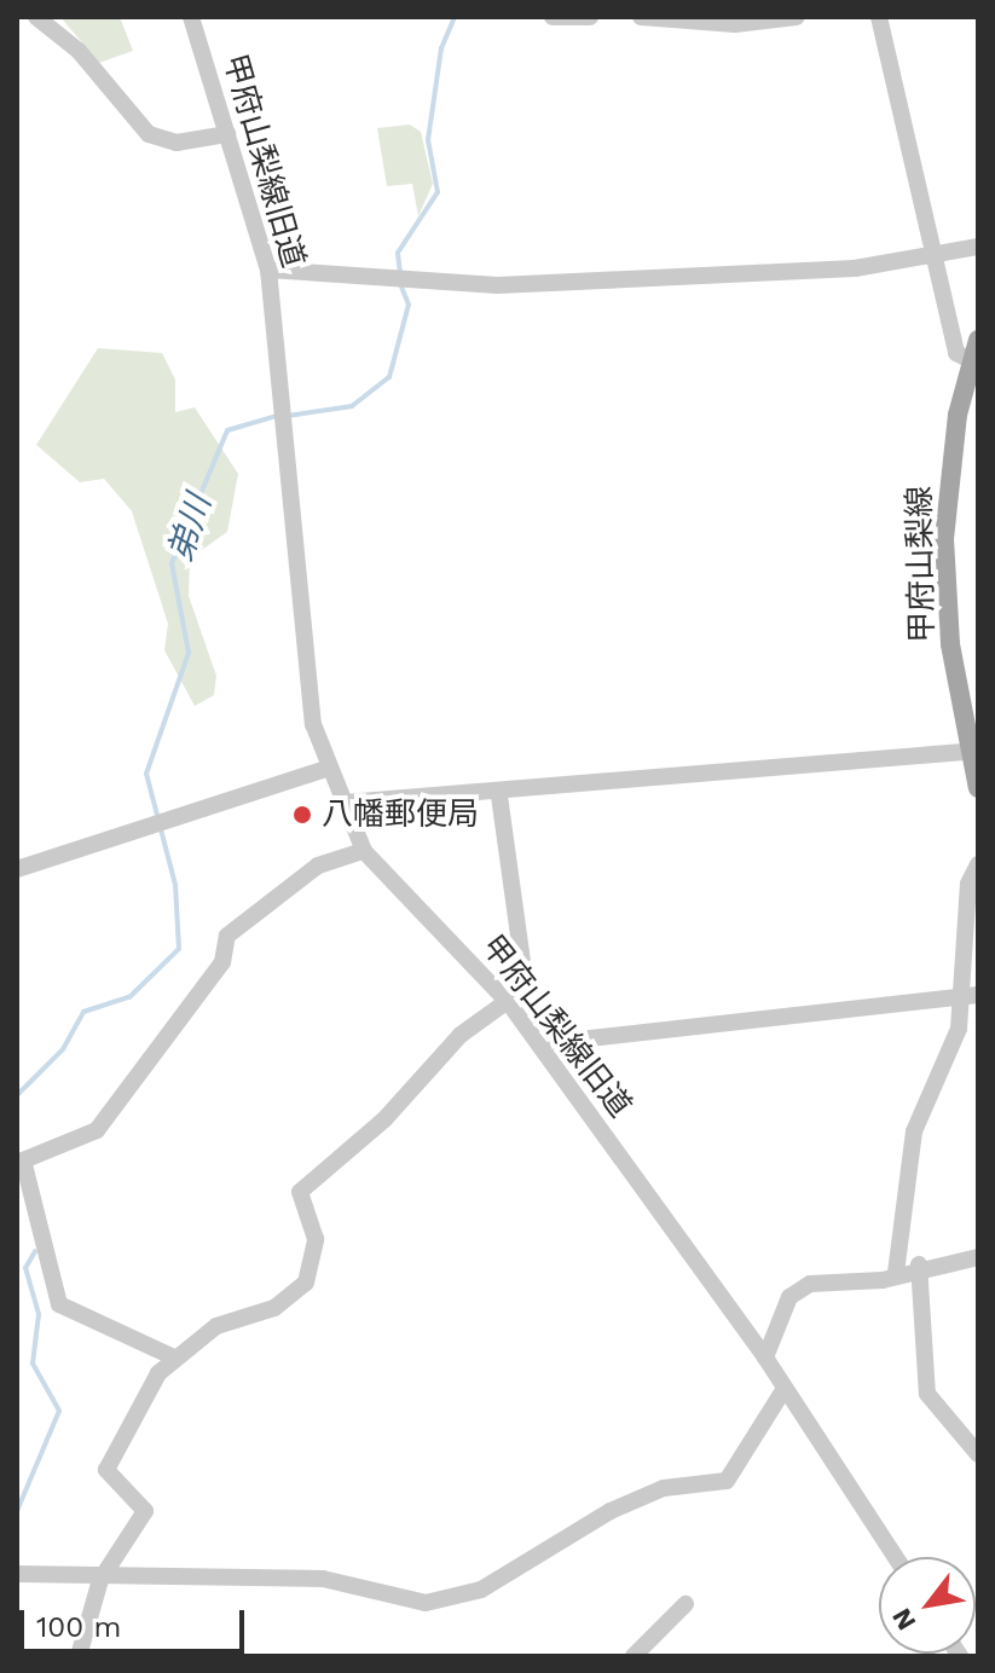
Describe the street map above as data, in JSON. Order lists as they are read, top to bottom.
{
  "streets": {
    "main road": ["甲府山梨線"],
    "street": ["甲府山梨線旧道"]
  },
  "water": ["弟川"],
  "places": ["八幡郵便局"],
  "scale_bar": "100 m",
  "north": "bottom left"
}
